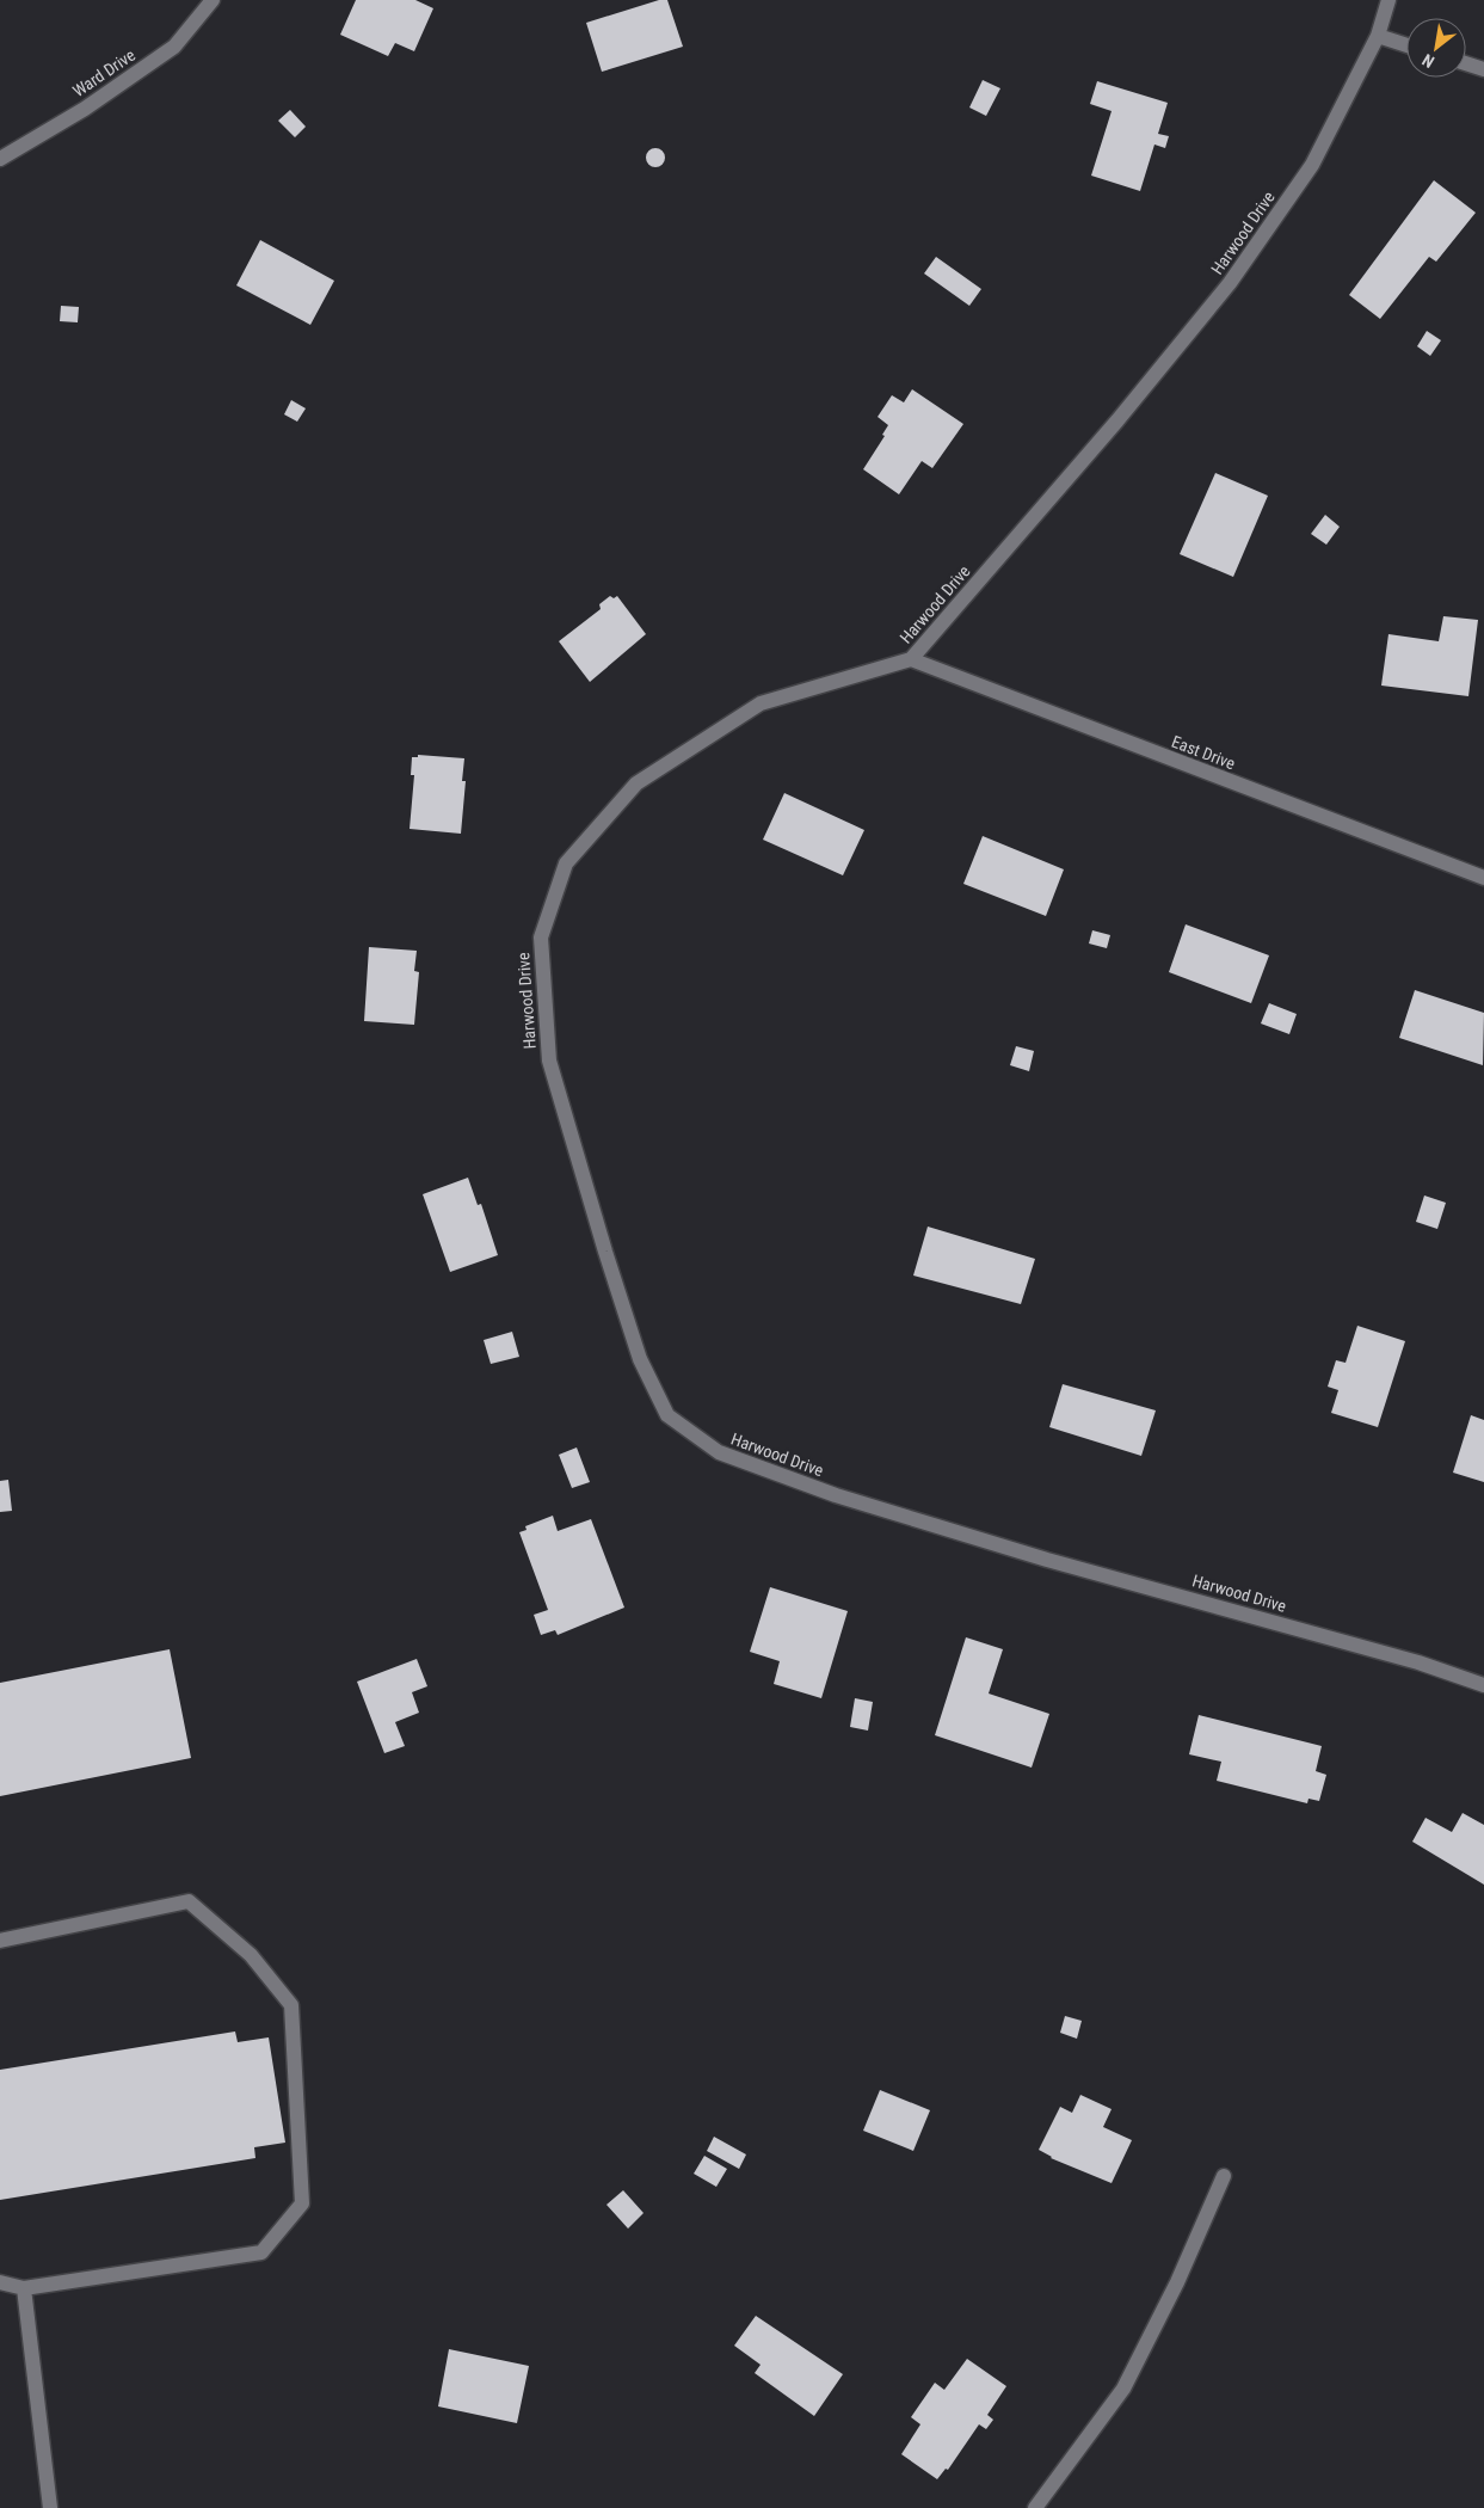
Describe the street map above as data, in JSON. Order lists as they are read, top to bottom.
{
  "streets": {
    "street": ["Ward Drive", "Harwood Drive", "East Drive"]
  },
  "crossings": [
    ["Harwood Drive", "East Drive"]
  ],
  "north": "bottom left"
}
